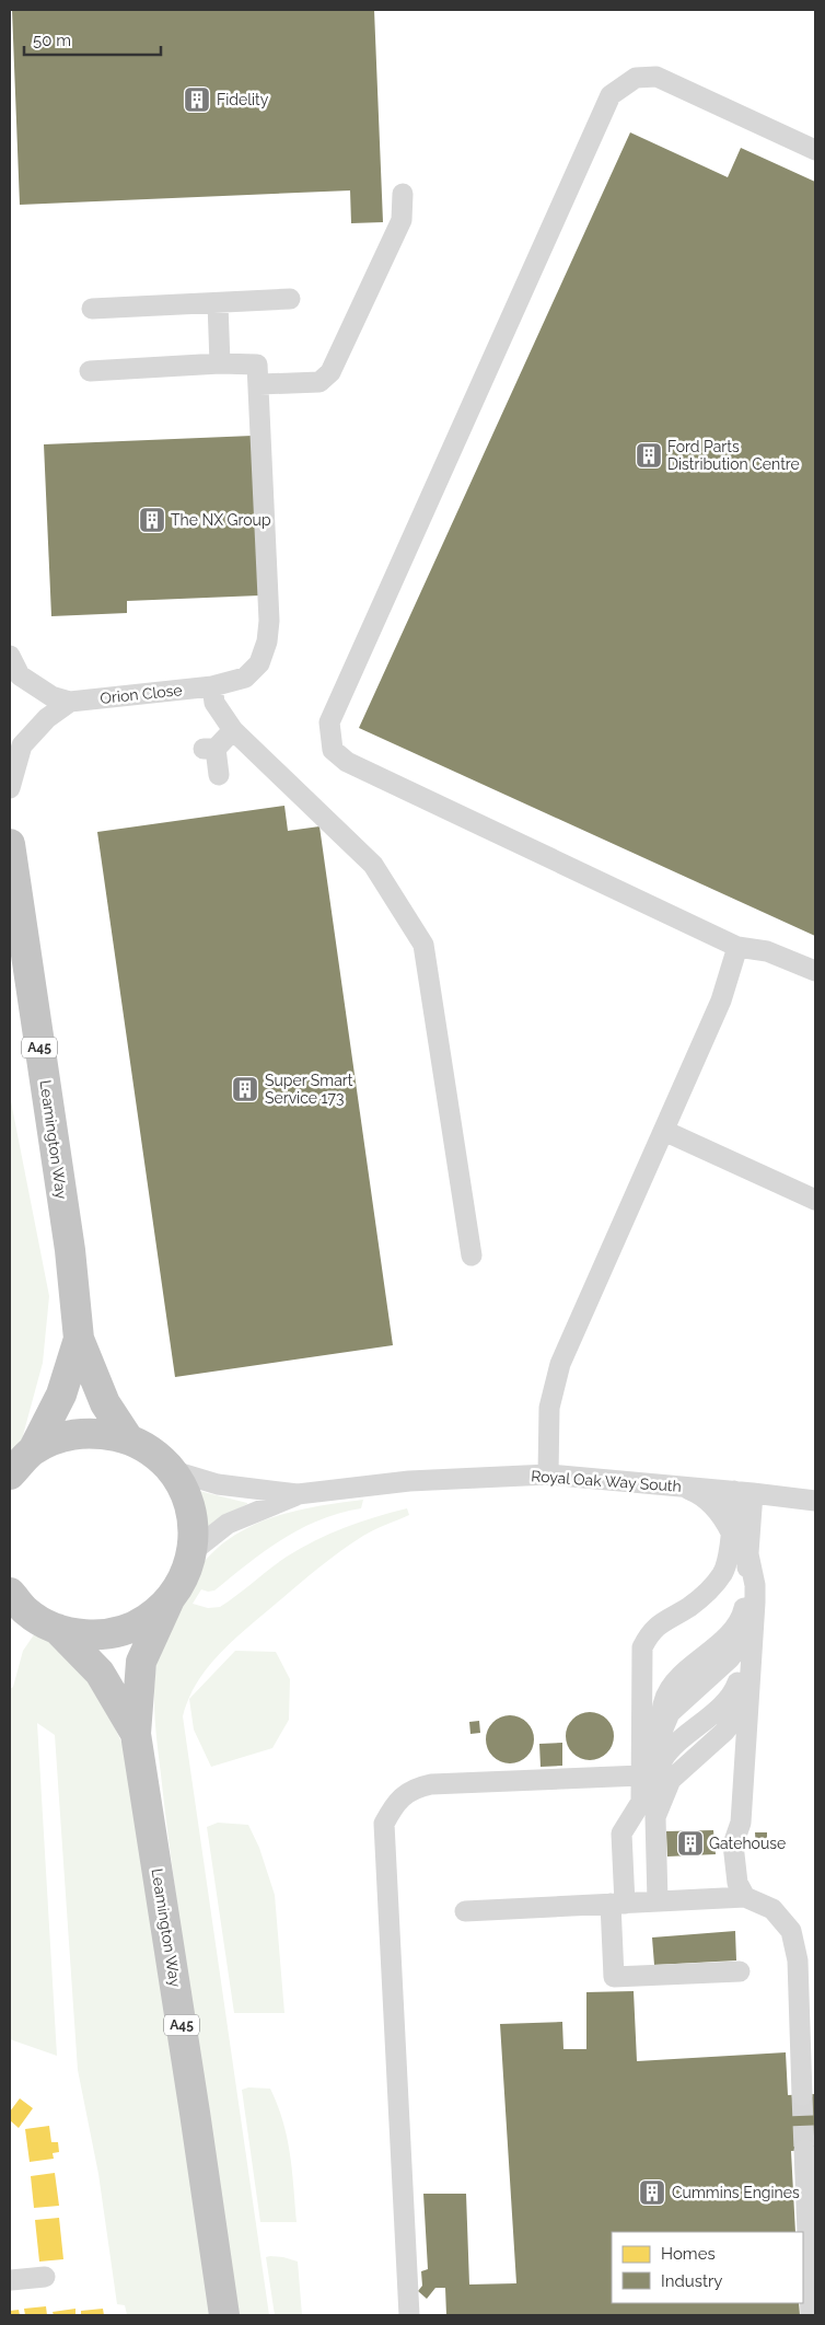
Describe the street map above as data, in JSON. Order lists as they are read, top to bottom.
{
  "streets": {
    "highway": ["A45", "Leamington Way"],
    "street": ["Orion Close", "Royal Oak Way South"]
  },
  "places": {
    "building": [
      "Fidelity",
      "Ford Parts Distribution Centre",
      "The NX Group",
      "Super Smart Service 173",
      "Gatehouse",
      "Cummins Engines"
    ]
  },
  "legend": ["Homes", "Industry"],
  "scale_bar": "50 m"
}
